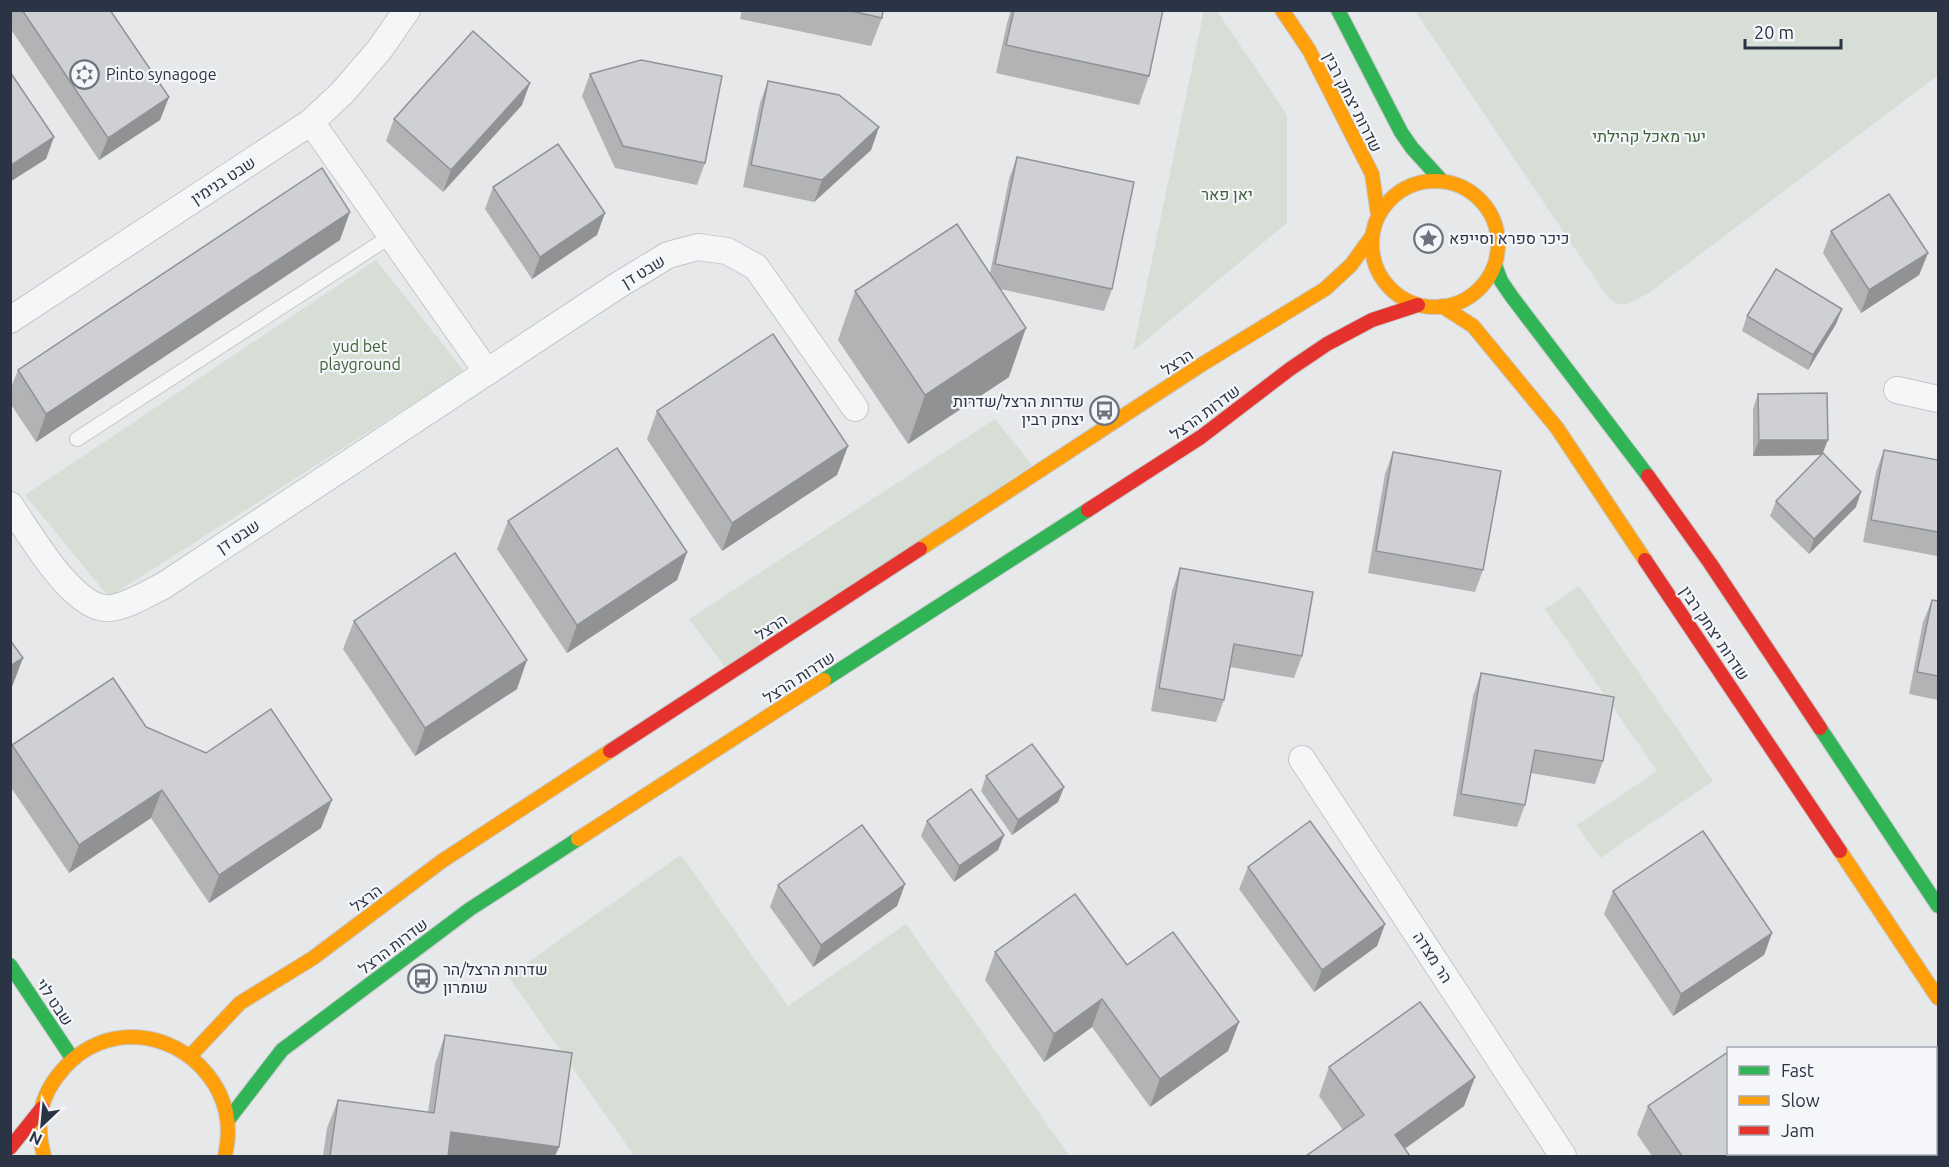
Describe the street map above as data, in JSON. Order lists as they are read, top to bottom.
{
  "streets": {
    "main road": [
      "שדרות יצחק רבין",
      "הרצל",
      "שדרות הרצל",
      "שבט לוי"
    ],
    "street": ["שבט בנימין", "שבט דן", "הר מצדה"]
  },
  "crossings": [
    ["שדרות יצחק רבין", "הרצל"],
    ["שדרות יצחק רבין", "שדרות הרצל"],
    ["הרצל", "שדרות הרצל"]
  ],
  "parks": ["יער מאכל קהילתי", "יאן פאר", "yud bet playground"],
  "places": {
    "synagogue": ["Pinto synagoge"],
    "place": ["כיכר ספרא וסייפא"],
    "bus stop": ["שדרות הרצל/שדרות יצחק רבין", "שדרות הרצל/הר שומרון"]
  },
  "legend": ["Fast", "Slow", "Jam"],
  "scale_bar": "20 m",
  "north": "bottom left"
}
